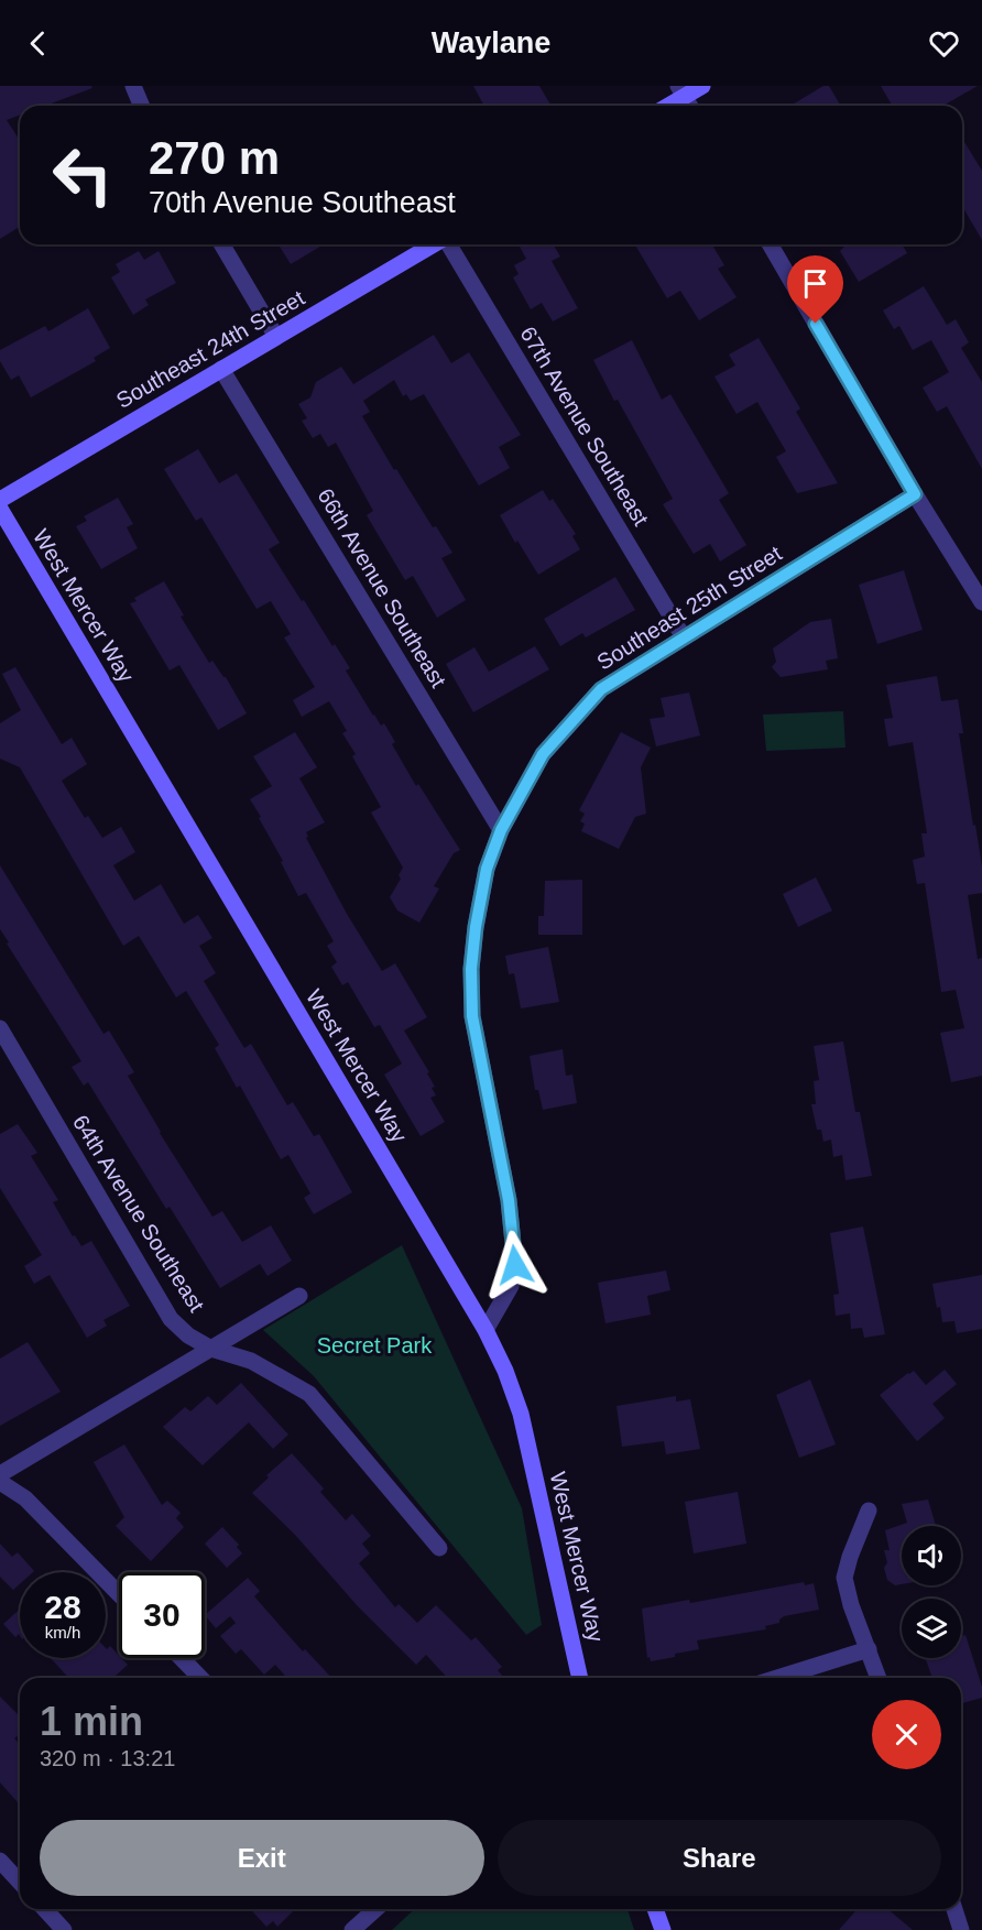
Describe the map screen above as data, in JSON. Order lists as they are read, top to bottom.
{
  "streets": {
    "street": [
      "Southeast 24th Street",
      "67th Avenue Southeast",
      "66th Avenue Southeast",
      "West Mercer Way",
      "Southeast 25th Street",
      "64th Avenue Southeast"
    ]
  },
  "crossings": [
    ["Southeast 24th Street", "66th Avenue Southeast"],
    ["67th Avenue Southeast", "Southeast 25th Street"],
    ["66th Avenue Southeast", "Southeast 25th Street"],
    ["West Mercer Way", "Southeast 25th Street"]
  ],
  "parks": ["Secret Park"],
  "page": {
    "header": "Waylane",
    "turn": ["270 m", "70th Avenue Southeast"],
    "speed": "28 km/h",
    "limit": "30",
    "heading": ["1 min", "320 m · 13:21"],
    "buttons": ["Exit", "Share"]
  }
}
